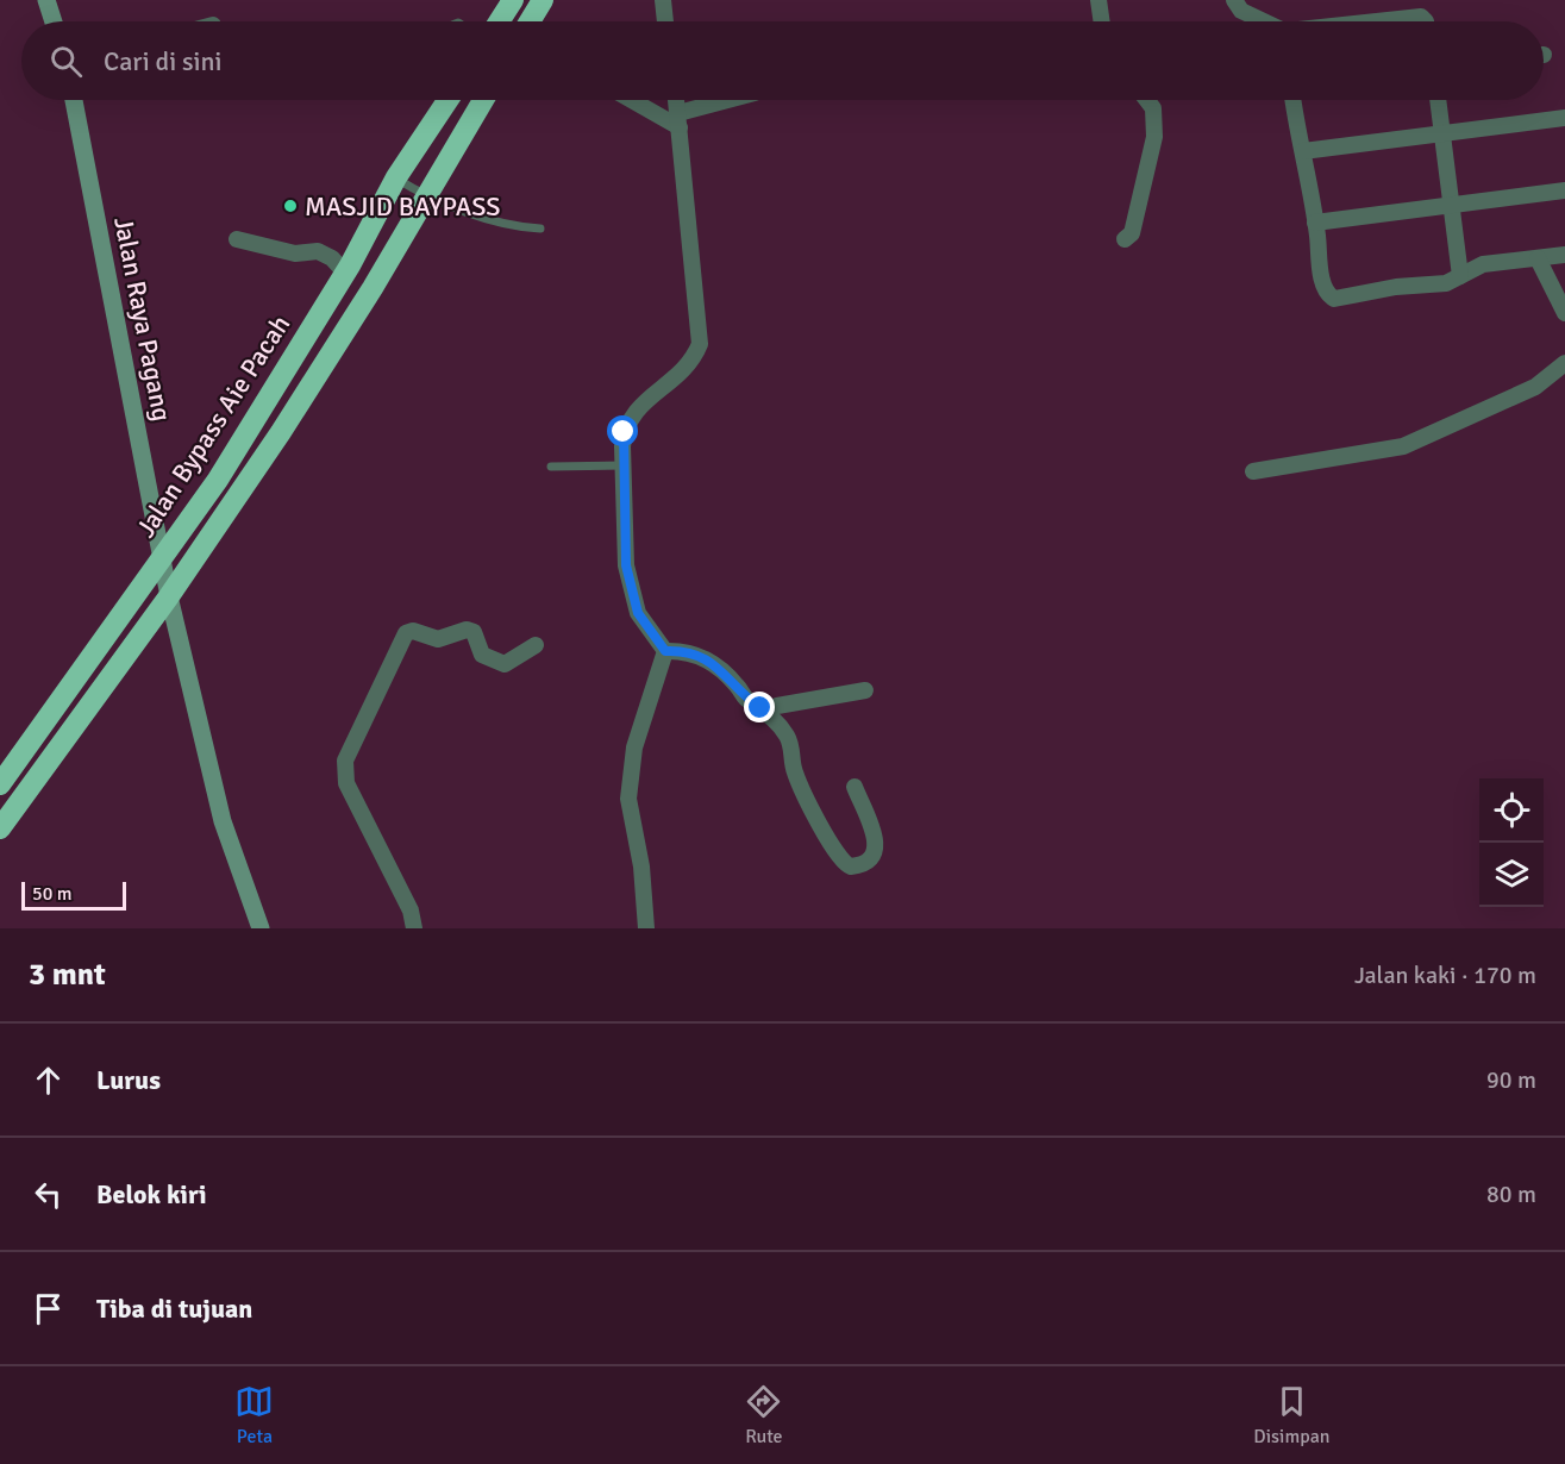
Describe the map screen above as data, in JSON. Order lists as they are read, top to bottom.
{
  "streets": {
    "highway": ["Jalan Bypass Aie Pacah"],
    "street": ["Jalan Raya Pagang"]
  },
  "crossings": [
    ["Jalan Raya Pagang", "Jalan Bypass Aie Pacah"]
  ],
  "places": ["MASJID BAYPASS"],
  "scale_bar": "50 m",
  "page": {
    "search": "Cari di sini",
    "scale": "50 m",
    "heading": ["3 mnt", "Jalan kaki · 170 m"],
    "list": [
      ["Lurus", "90 m"],
      ["Belok kiri", "80 m"],
      "Tiba di tujuan"
    ],
    "nav": ["Peta", "Rute", "Disimpan"]
  }
}
